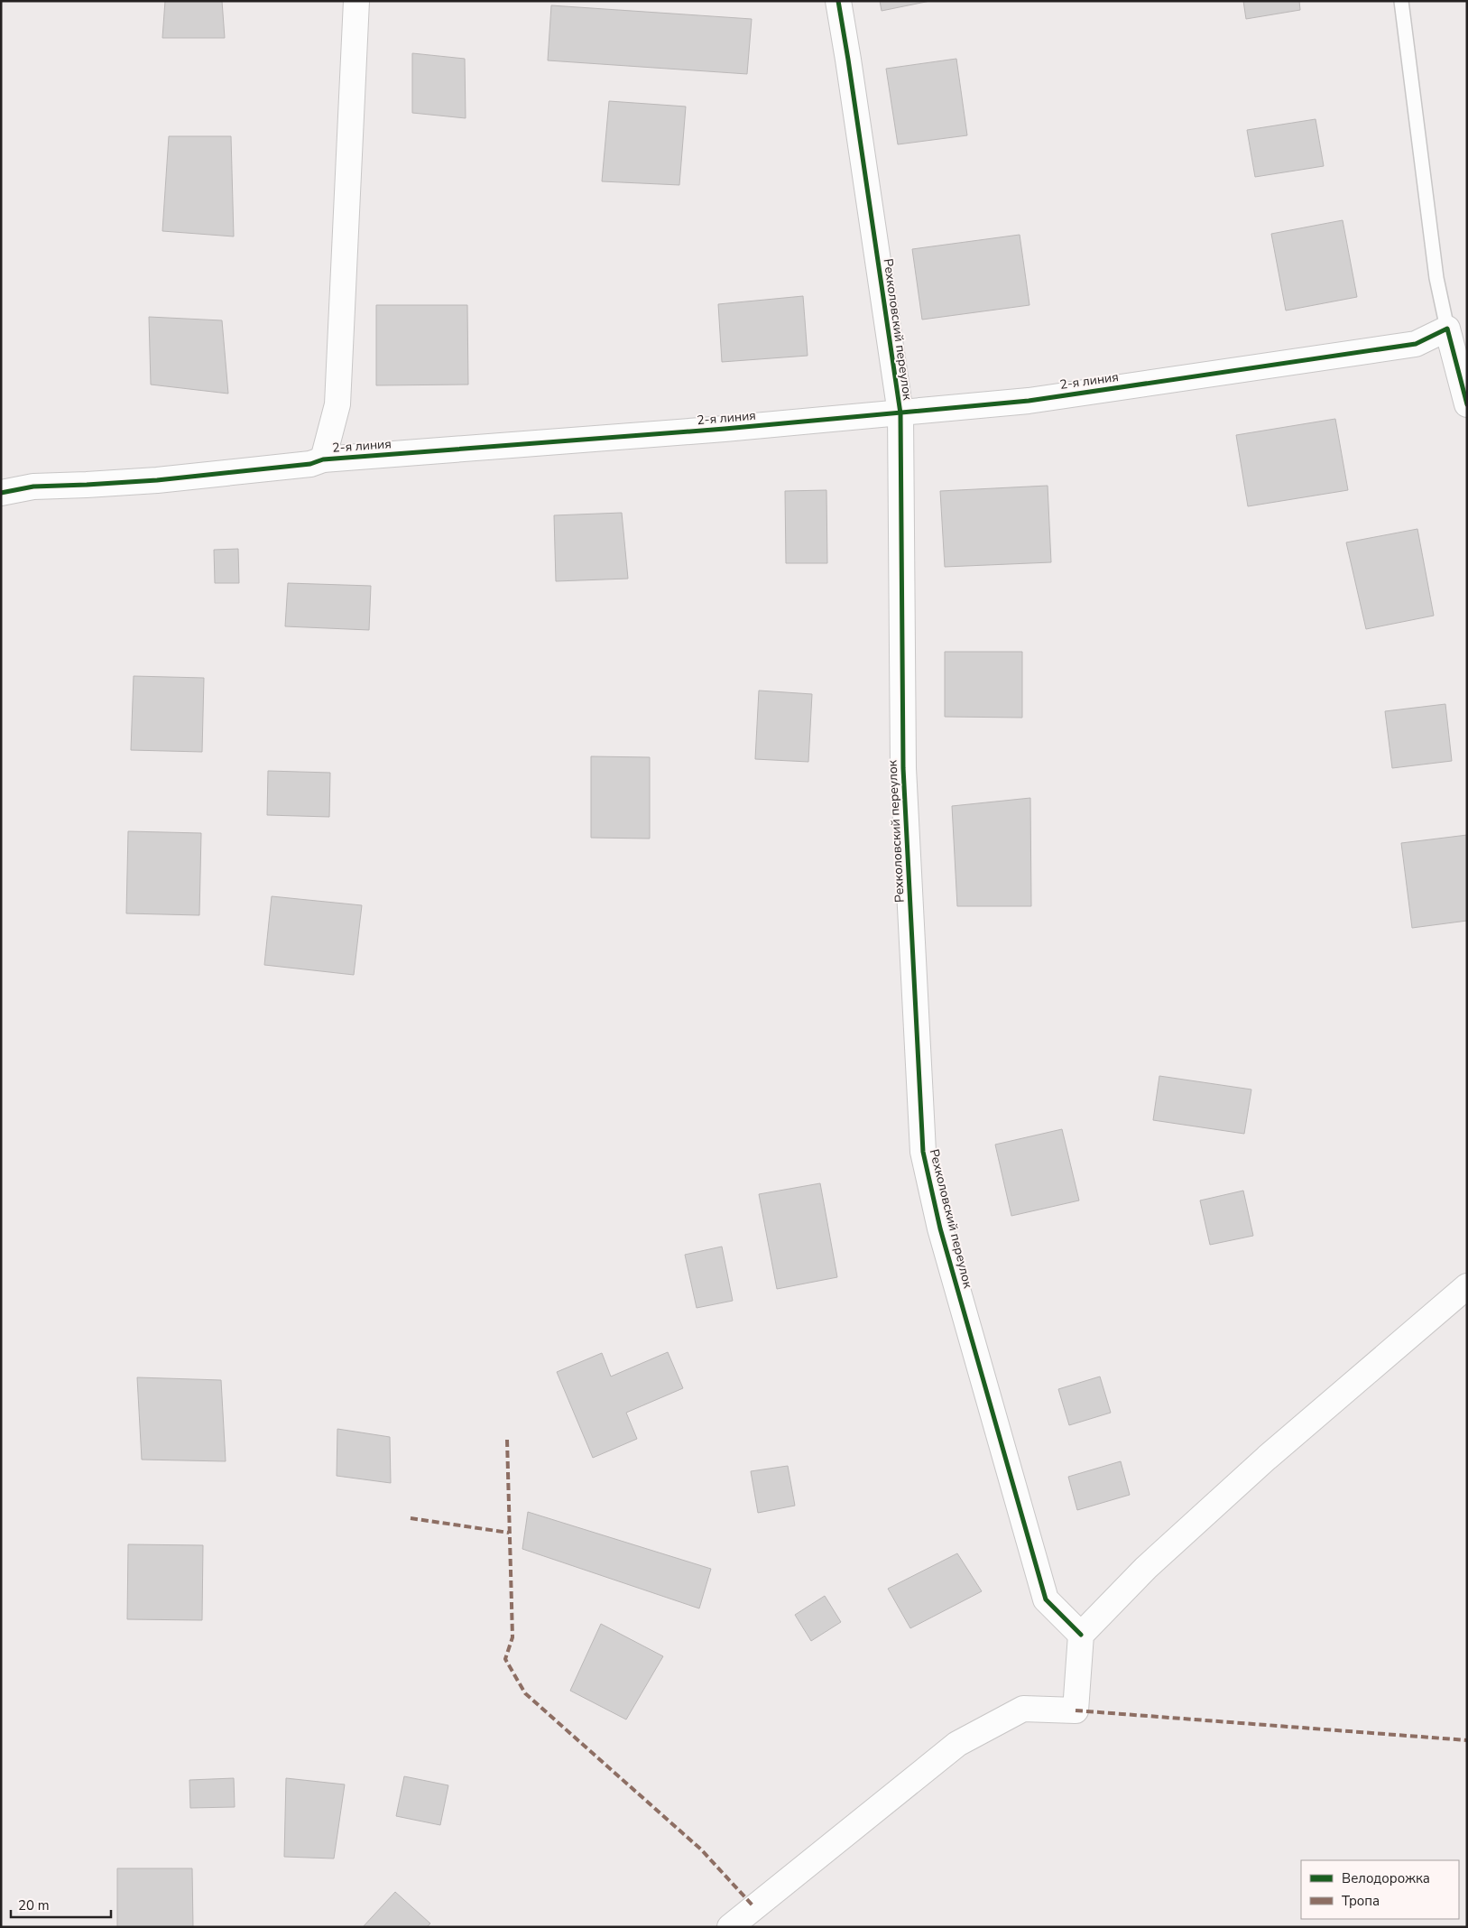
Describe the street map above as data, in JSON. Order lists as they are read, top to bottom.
{
  "streets": {
    "street": ["Рехколовский переулок", "2-я линия"]
  },
  "crossings": [
    ["Рехколовский переулок", "2-я линия"]
  ],
  "legend": ["Велодорожка", "Тропа"],
  "scale_bar": "20 m"
}
